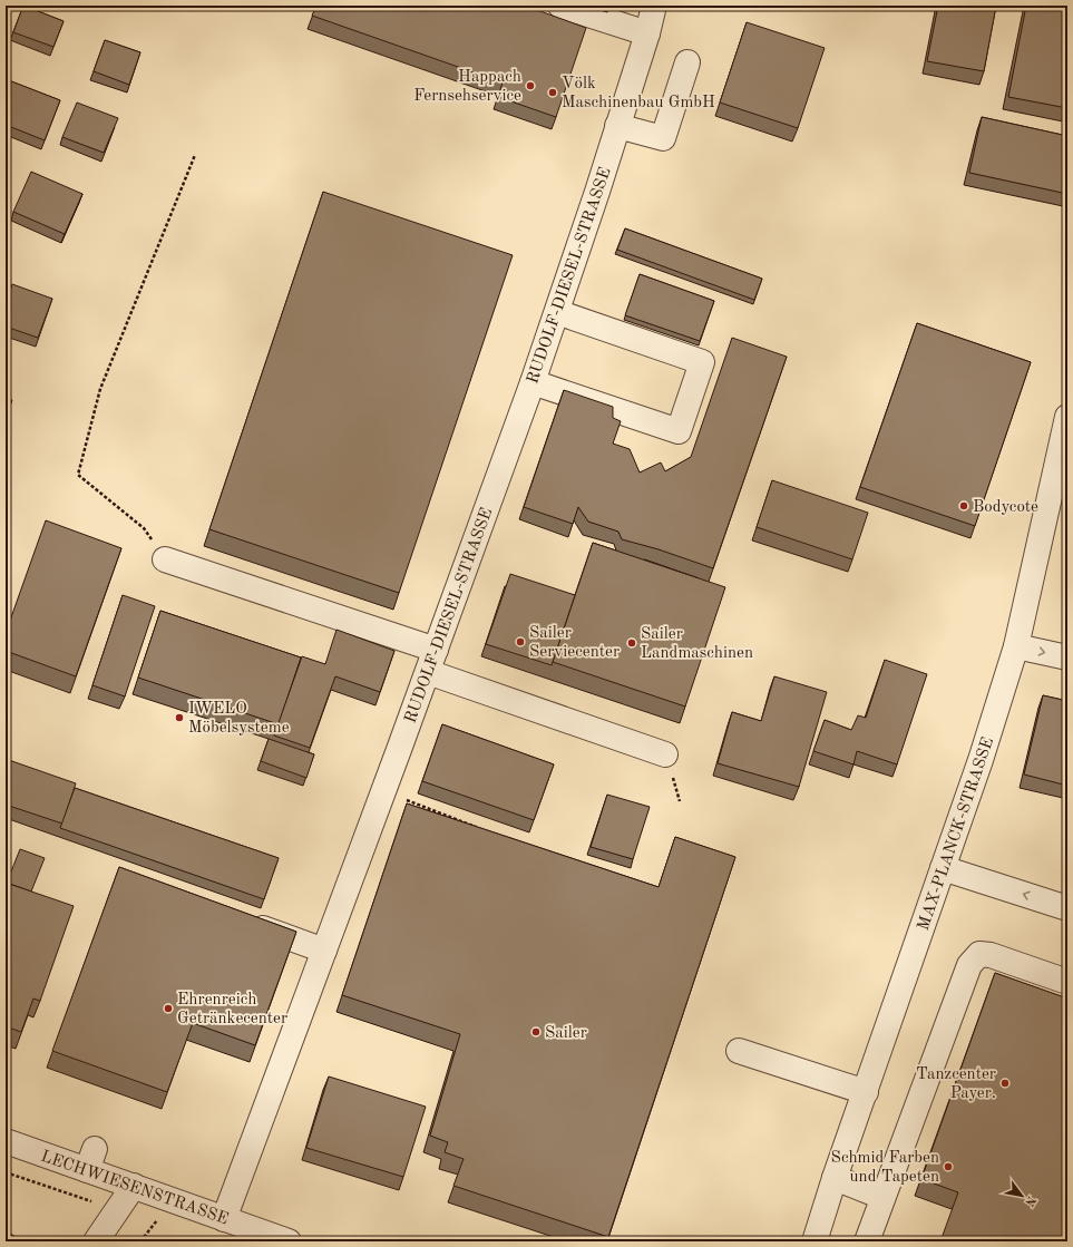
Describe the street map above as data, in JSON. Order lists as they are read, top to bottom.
{
  "streets": {
    "street": ["RUDOLF-DIESEL-STRASSE", "MAX-PLANCK-STRASSE", "LECHWIESENSTRASSE"]
  },
  "crossings": [
    ["RUDOLF-DIESEL-STRASSE", "LECHWIESENSTRASSE"]
  ],
  "places": [
    "Happach Fernsehservice",
    "Völk Maschinenbau GmbH",
    "Bodycote",
    "Sailer Serviecenter",
    "Sailer Landmaschinen",
    "IWELO Möbelsysteme",
    "Ehrenreich Getränkecenter",
    "Sailer",
    "Tanzcenter Payer.",
    "Schmid Farben und Tapeten"
  ],
  "north": "bottom right"
}
